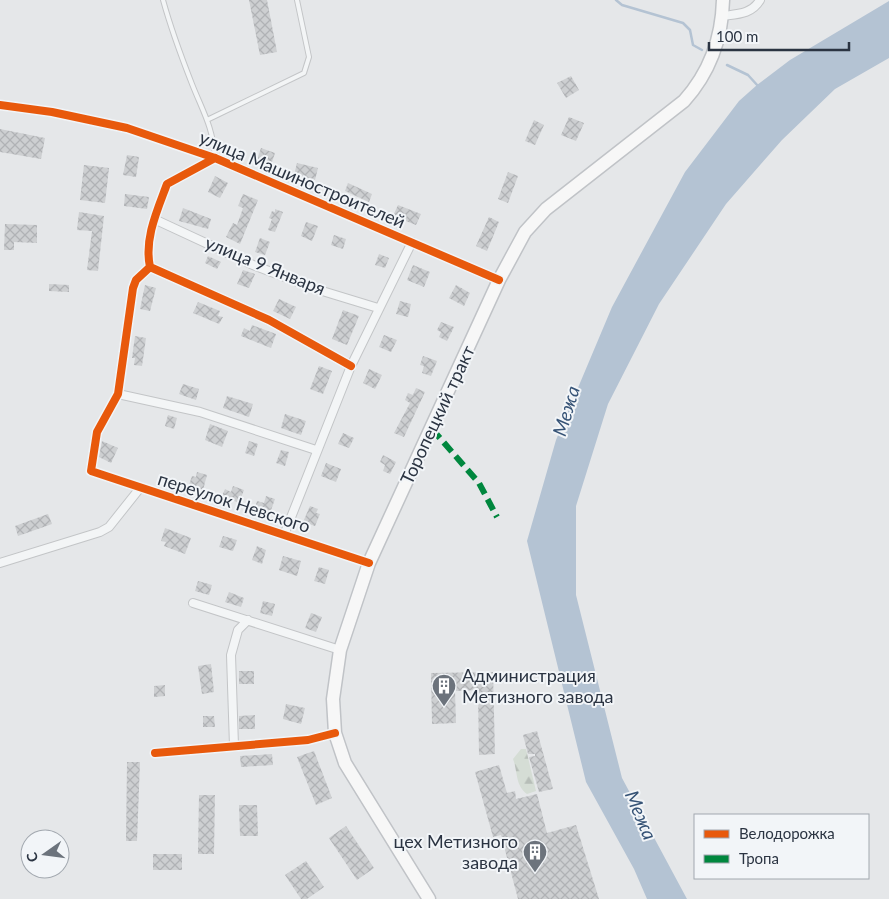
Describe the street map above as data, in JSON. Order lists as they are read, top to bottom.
{
  "streets": {
    "main road": ["Торопецкий тракт"],
    "street": ["улица Машиностроителей", "улица 9 Января", "переулок Невского"]
  },
  "crossings": [
    ["улица Машиностроителей", "Торопецкий тракт"],
    ["Торопецкий тракт", "переулок Невского"]
  ],
  "water": ["Межа"],
  "places": {
    "building": ["Администрация Метизного завода", "цех Метизного завода"]
  },
  "legend": ["Велодорожка", "Тропа"],
  "scale_bar": "100 m",
  "north": "left"
}
